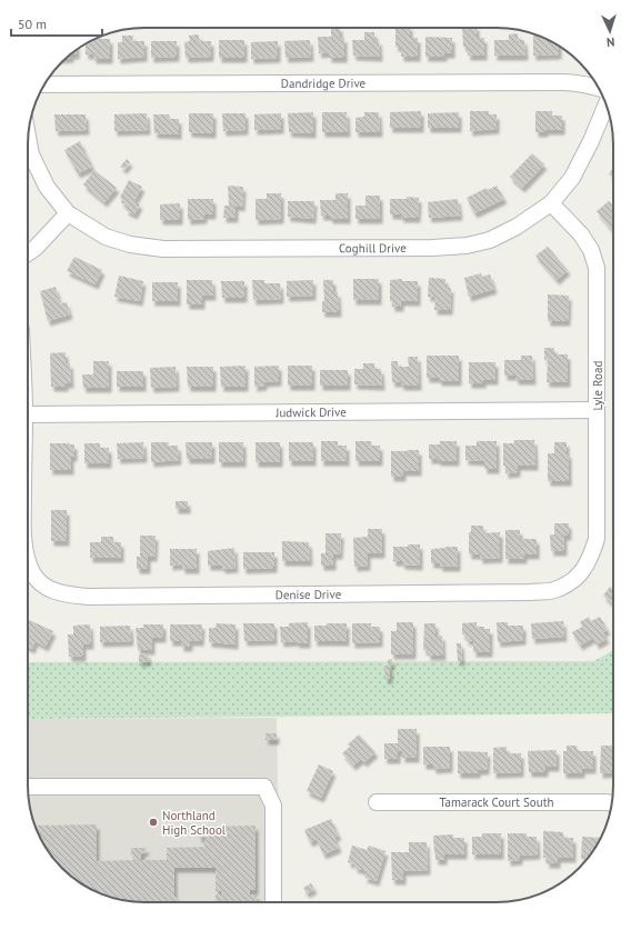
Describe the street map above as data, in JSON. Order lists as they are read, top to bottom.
{
  "streets": {
    "street": [
      "Dandridge Drive",
      "Coghill Drive",
      "Lyle Road",
      "Judwick Drive",
      "Denise Drive",
      "Tamarack Court South"
    ]
  },
  "crossings": [
    ["Coghill Drive", "Lyle Road"],
    ["Lyle Road", "Judwick Drive"],
    ["Lyle Road", "Denise Drive"]
  ],
  "places": ["Northland High School"],
  "scale_bar": "50 m",
  "north": "bottom"
}
